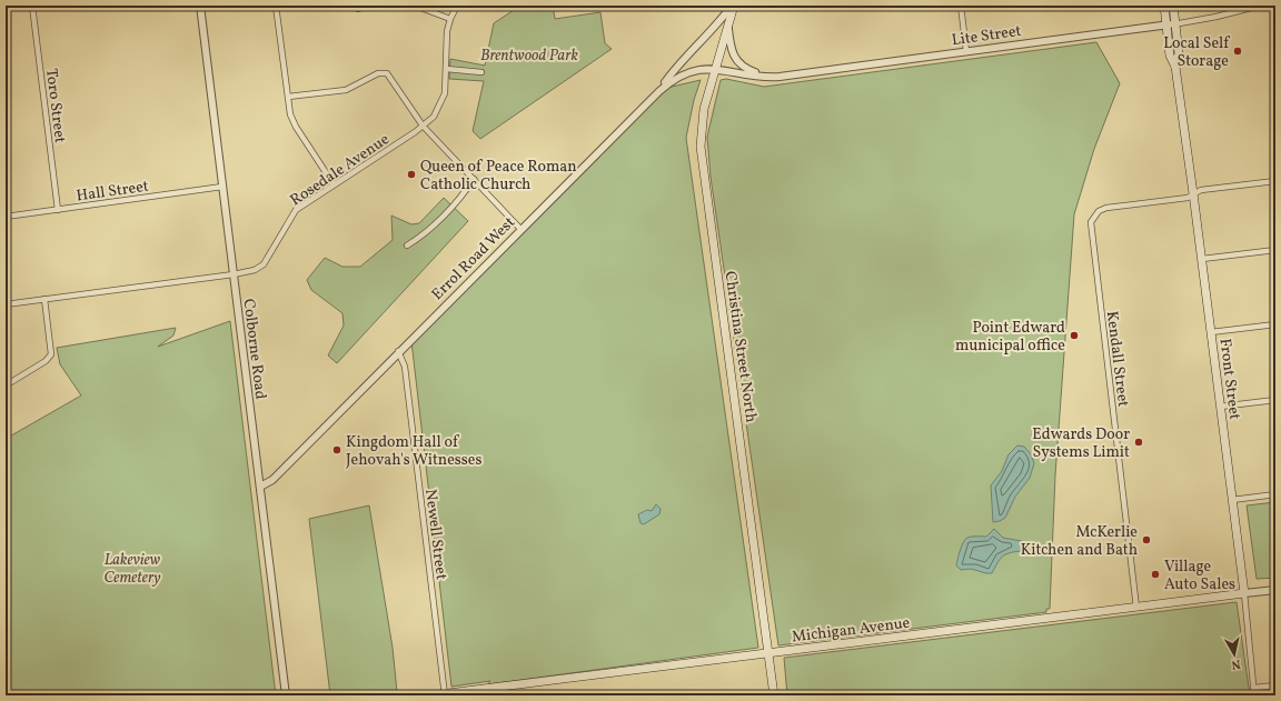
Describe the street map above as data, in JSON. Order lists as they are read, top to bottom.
{
  "streets": {
    "main road": ["Christina Street North", "Front Street", "Michigan Avenue"],
    "street": [
      "Lite Street",
      "Toro Street",
      "Rosedale Avenue",
      "Hall Street",
      "Errol Road West",
      "Colborne Road",
      "Kendall Street",
      "Newell Street"
    ]
  },
  "crossings": [
    ["Lite Street", "Errol Road West"],
    ["Lite Street", "Christina Street North"],
    ["Lite Street", "Front Street"],
    ["Toro Street", "Hall Street"],
    ["Rosedale Avenue", "Colborne Road"],
    ["Hall Street", "Colborne Road"],
    ["Errol Road West", "Christina Street North"],
    ["Errol Road West", "Colborne Road"],
    ["Errol Road West", "Newell Street"],
    ["Christina Street North", "Michigan Avenue"],
    ["Kendall Street", "Front Street"],
    ["Kendall Street", "Michigan Avenue"],
    ["Front Street", "Michigan Avenue"],
    ["Newell Street", "Michigan Avenue"]
  ],
  "parks": ["Brentwood Park", "Lakeview Cemetery"],
  "places": [
    "Local Self Storage",
    "Queen of Peace Roman Catholic Church",
    "Point Edward municipal office",
    "Edwards Door Systems Limit",
    "Kingdom Hall of Jehovah's Witnesses",
    "McKerlie Kitchen and Bath",
    "Village Auto Sales"
  ],
  "north": "bottom"
}
